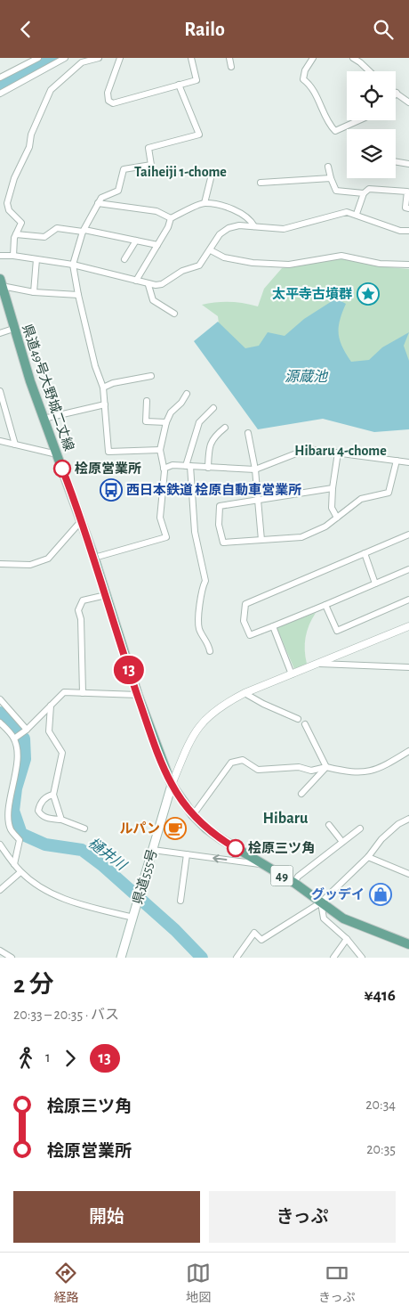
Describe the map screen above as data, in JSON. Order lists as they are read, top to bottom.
{
  "streets": {
    "main road": ["県道49号大野城二丈線", "49", "県道555号"]
  },
  "crossings": [
    ["県道49号大野城二丈線", "県道555号"]
  ],
  "districts": ["Taiheiji 1-chome", "Hibaru 4-chome", "Hibaru"],
  "water": ["源蔵池", "樋井川"],
  "places": {
    "place": ["太平寺古墳群"],
    "other": ["桧原営業所", "桧原三ツ角"],
    "bus stop": ["西日本鉄道 桧原自動車営業所"],
    "cafe": ["ルパン"],
    "shop": ["グッデイ"]
  },
  "lines": ["bus line 13"],
  "page": {
    "header": "Railo",
    "on_map": "13",
    "heading": ["2 分", "20:33 – 20:35 · バス", "¥416"],
    "legs": ["1", "13"],
    "list": [
      {
        "name": "桧原三ツ角",
        "value": "20:34"
      },
      {
        "name": "桧原営業所",
        "value": "20:35"
      }
    ],
    "buttons": ["開始", "きっぷ"],
    "tabs": ["経路", "地図", "きっぷ"]
  }
}
